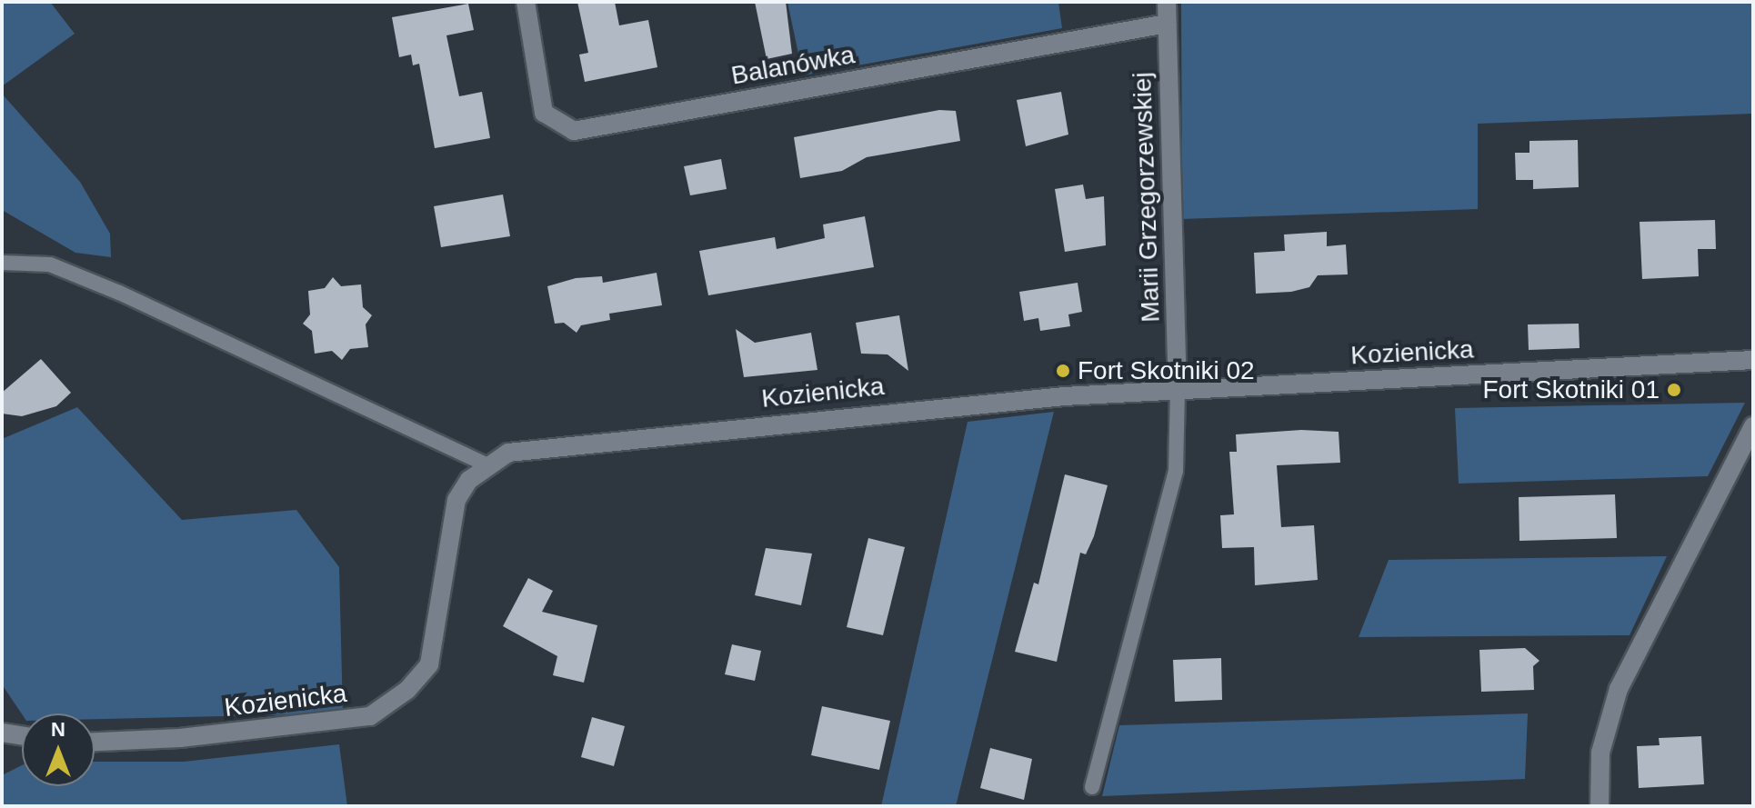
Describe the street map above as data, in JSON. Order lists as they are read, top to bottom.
{
  "streets": {
    "street": ["Balanówka", "Marii Grzegorzewskiej", "Kozienicka"]
  },
  "crossings": [
    ["Balanówka", "Marii Grzegorzewskiej"],
    ["Marii Grzegorzewskiej", "Kozienicka"]
  ],
  "places": ["Fort Skotniki 02", "Fort Skotniki 01"],
  "north": "top"
}
